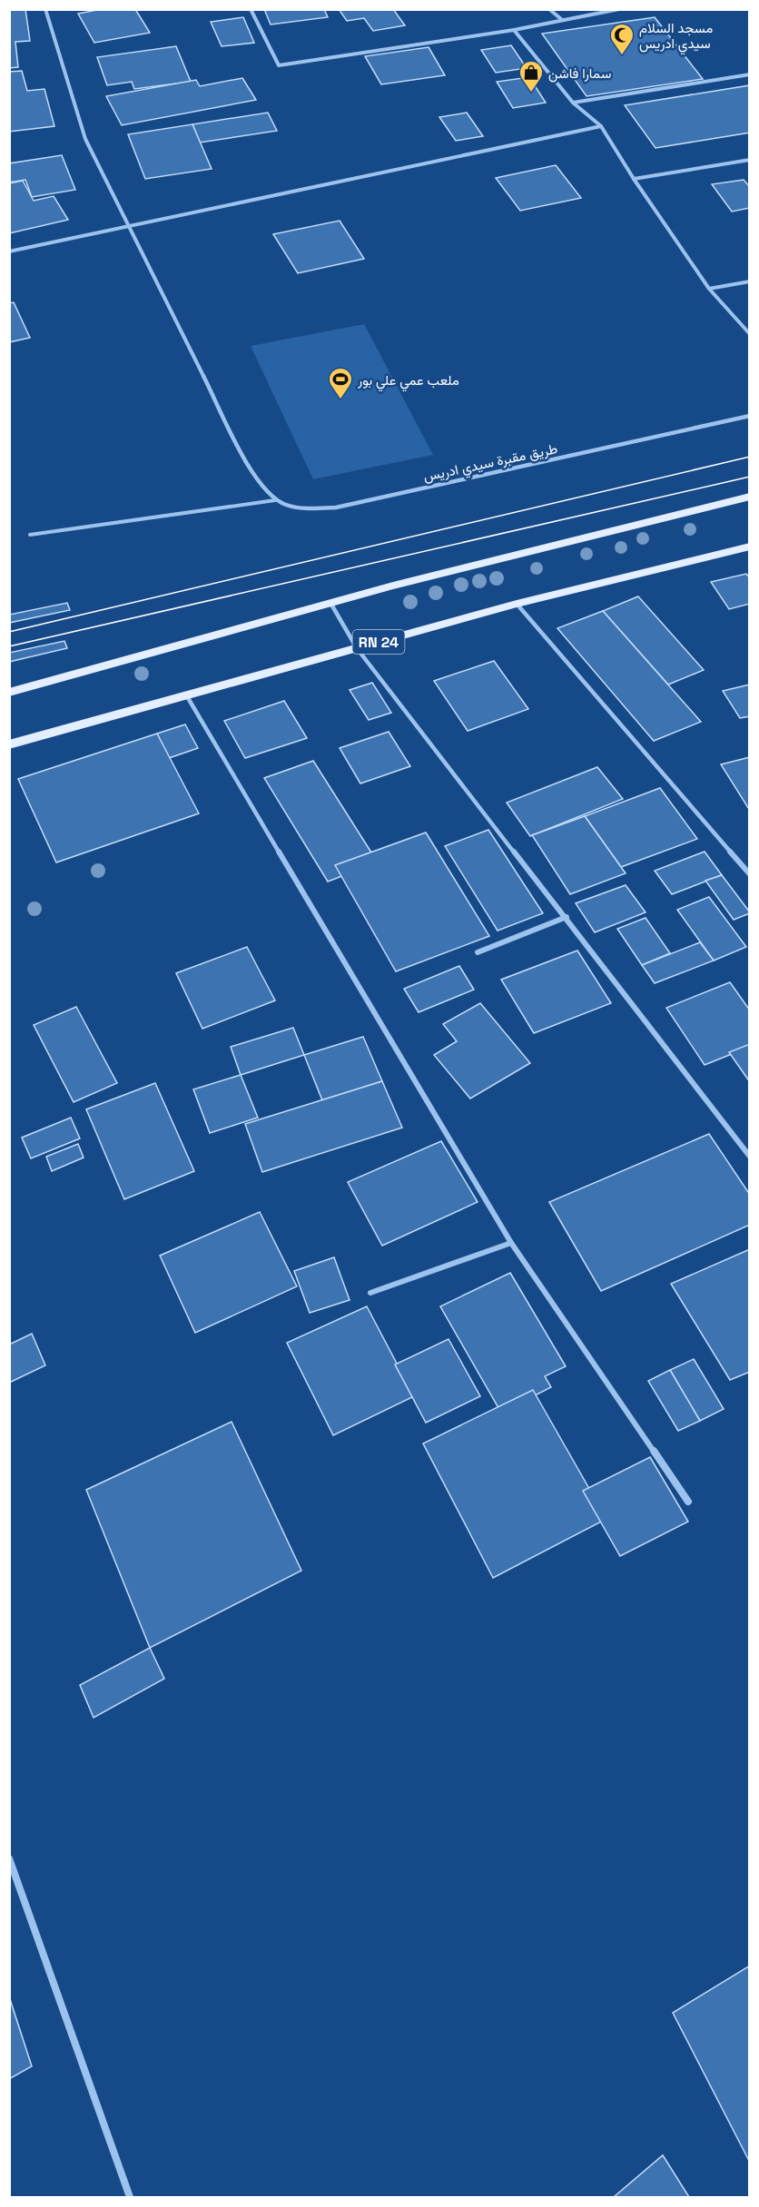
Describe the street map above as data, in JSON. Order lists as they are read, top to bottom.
{
  "streets": {
    "main road": ["RN 24"],
    "street": ["طريق مقبرة سيدي ادريس"]
  },
  "places": {
    "mosque": ["مسجد السلام سيدي ادريس"],
    "shop": ["سمارا فاشن"],
    "sports": ["ملعب عمي علي بور"]
  }
}
